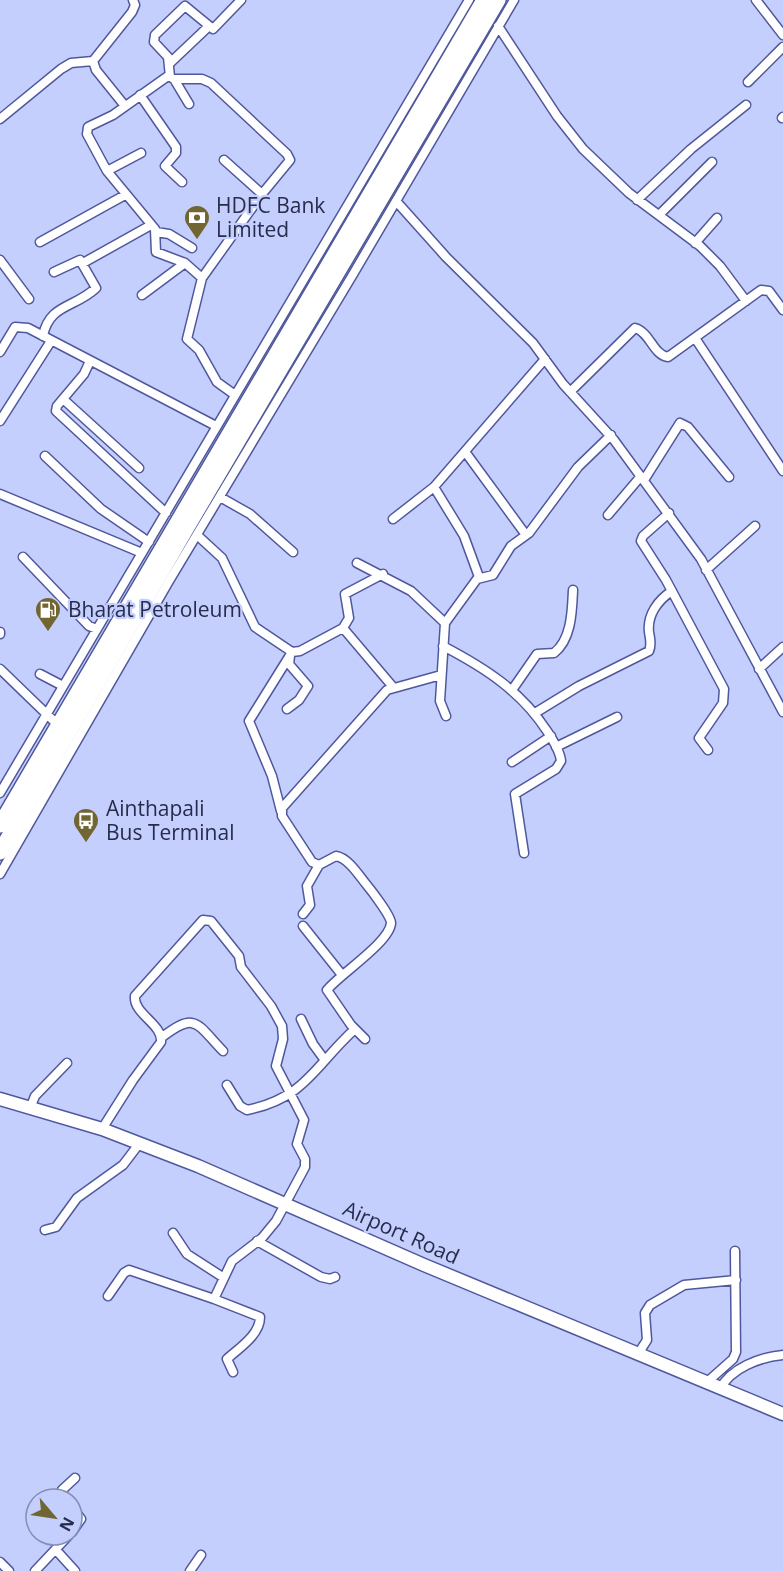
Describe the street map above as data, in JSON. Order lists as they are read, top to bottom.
{
  "streets": {
    "main road": ["Airport Road"]
  },
  "places": {
    "bank": ["HDFC Bank Limited"],
    "fuel station": ["Bharat Petroleum"],
    "bus stop": ["Ainthapali Bus Terminal"]
  },
  "north": "bottom right"
}
